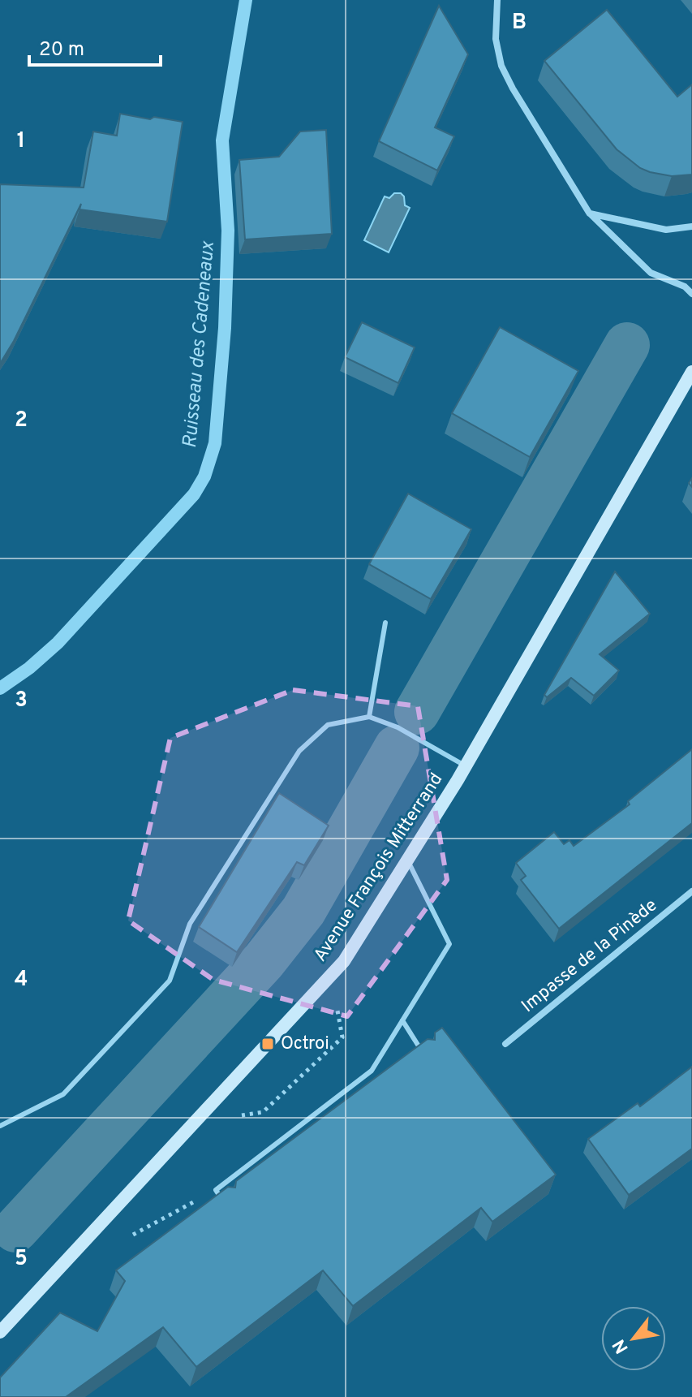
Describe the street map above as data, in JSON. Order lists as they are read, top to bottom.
{
  "streets": {
    "main road": ["Avenue François Mitterrand"],
    "street": ["Impasse de la Pinède"]
  },
  "water": ["Ruisseau des Cadeneaux"],
  "places": {
    "transit": ["Octroi"]
  },
  "scale_bar": "20 m",
  "north": "bottom left",
  "grid": {
    "columns": ["B"],
    "rows": [
      "1",
      "2",
      "3",
      "4",
      "5"
    ]
  }
}
